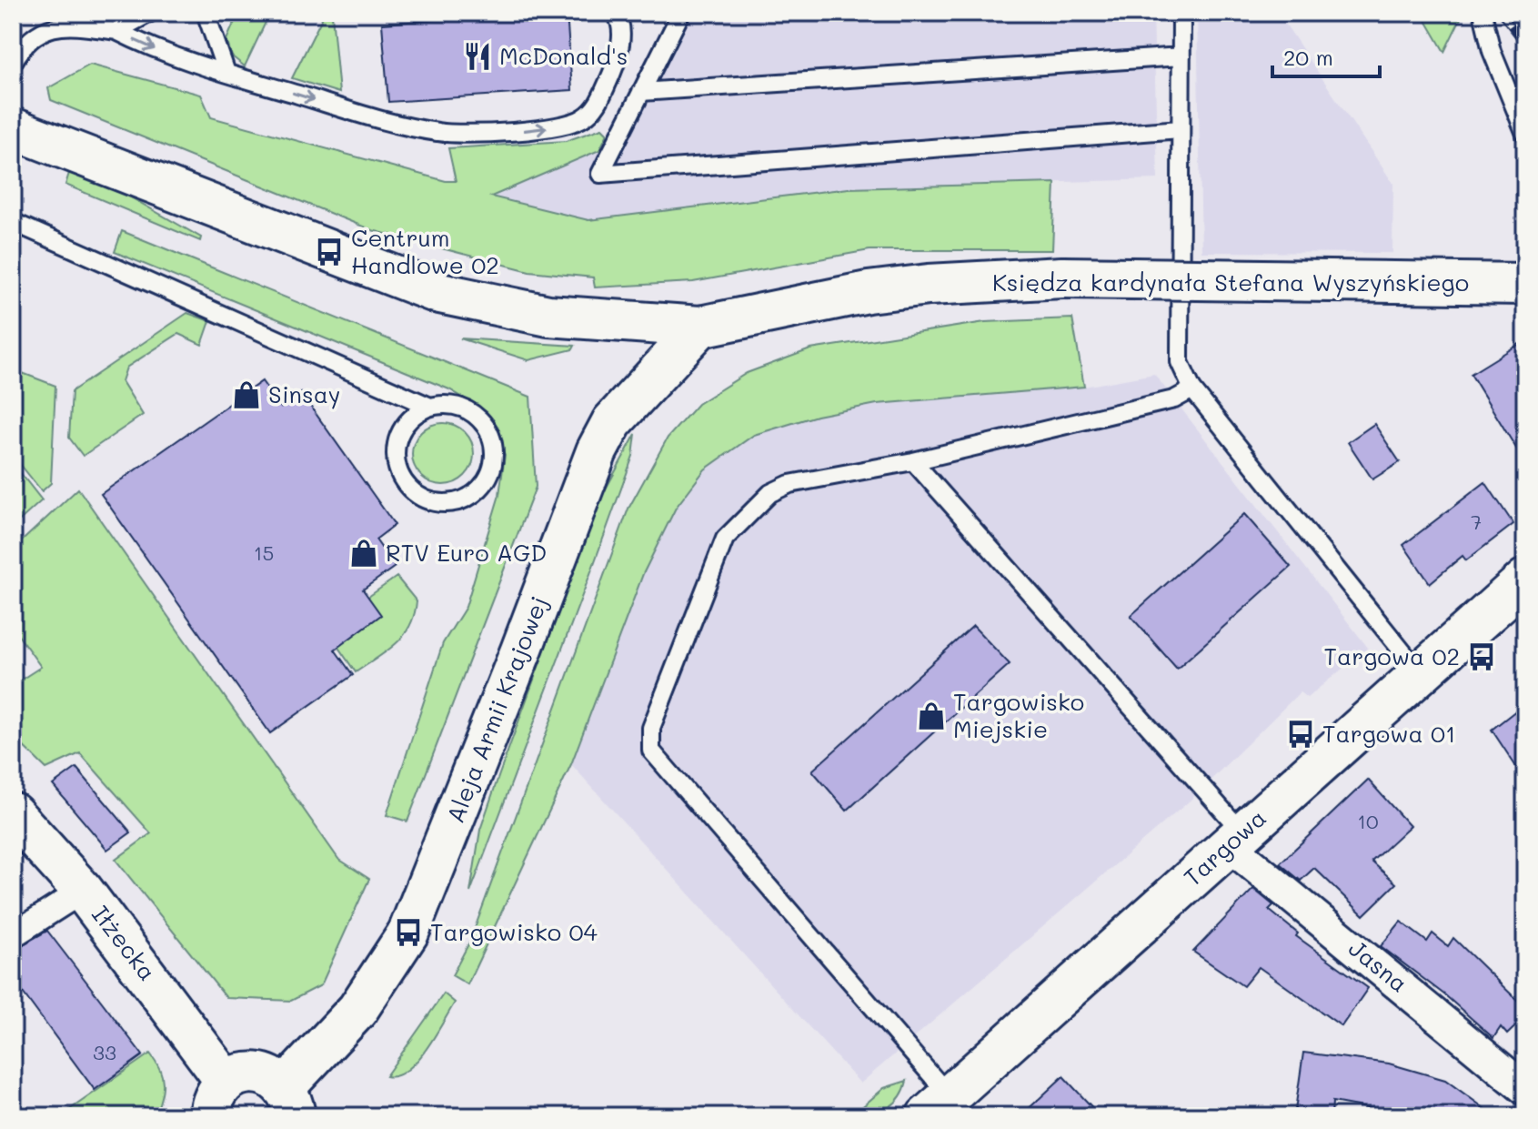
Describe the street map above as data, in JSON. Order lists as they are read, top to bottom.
{
  "streets": {
    "street": [
      "Księdza kardynała Stefana Wyszyńskiego",
      "Aleja Armii Krajowej",
      "Targowa",
      "Iłżecka",
      "Jasna"
    ]
  },
  "crossings": [
    ["Księdza kardynała Stefana Wyszyńskiego", "Aleja Armii Krajowej"],
    ["Targowa", "Jasna"]
  ],
  "places": {
    "restaurant": ["McDonald's"],
    "bus stop": [
      "Centrum Handlowe 02",
      "Targowa 02",
      "Targowa 01",
      "Targowisko 04"
    ],
    "shop": ["Sinsay", "RTV Euro AGD", "Targowisko Miejskie"]
  },
  "house_numbers": [
    "7",
    "15",
    "10",
    "33"
  ],
  "scale_bar": "20 m"
}
